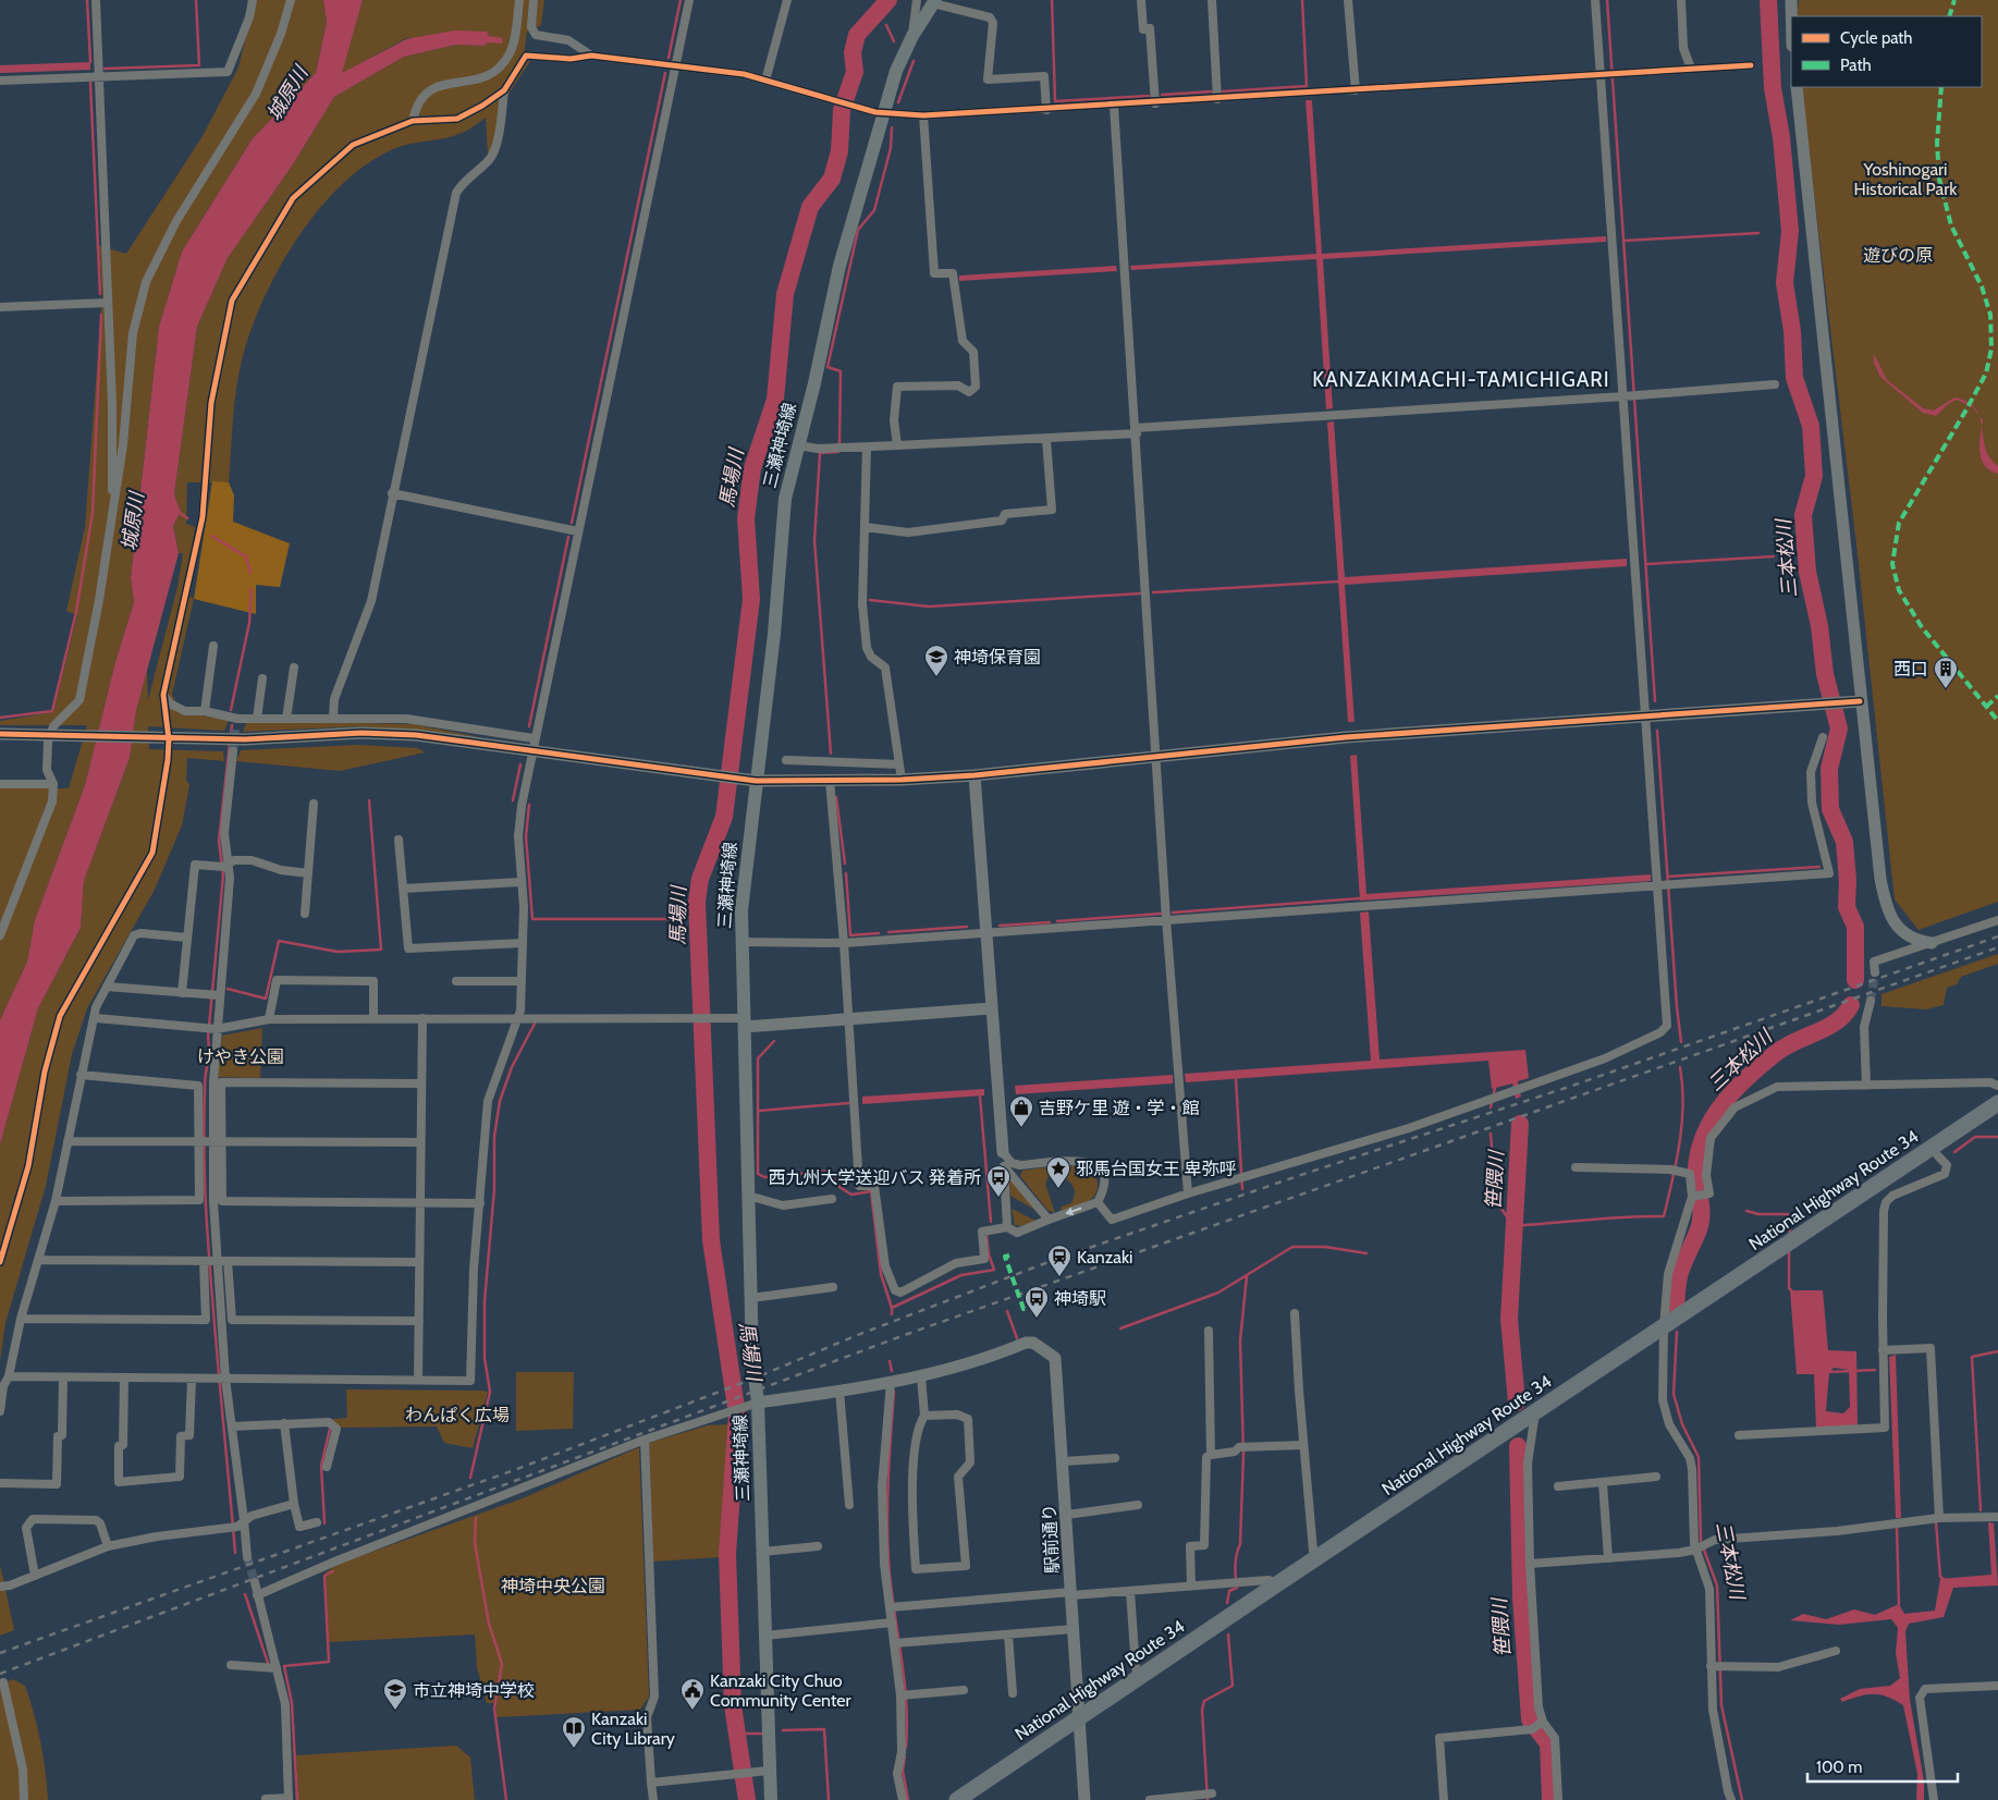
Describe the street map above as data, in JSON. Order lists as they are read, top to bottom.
{
  "streets": {
    "highway": ["National Highway Route 34"],
    "main road": ["三瀬神埼線"],
    "street": ["駅前通り"]
  },
  "crossings": [
    ["National Highway Route 34", "駅前通り"]
  ],
  "districts": ["KANZAKIMACHI-TAMICHIGARI"],
  "water": [
    "城原川",
    "馬場川",
    "三本松川",
    "笹隈川"
  ],
  "parks": [
    "Yoshinogari Historical Park",
    "遊びの原",
    "けやき公園",
    "わんぱく広場",
    "神埼中央公園"
  ],
  "places": {
    "school or university": ["神埼保育園", "市立神埼中学校"],
    "building": ["西口"],
    "shop": ["吉野ケ里 遊・学・館"],
    "place": ["邪馬台国女王 卑弥呼"],
    "bus stop": ["西九州大学送迎バス 発着所", "神埼駅"],
    "station": ["Kanzaki"],
    "public building": ["Kanzaki City Chuo Community Center"],
    "library": ["Kanzaki City Library"]
  },
  "legend": ["Cycle path", "Path"],
  "scale_bar": "100 m"
}
